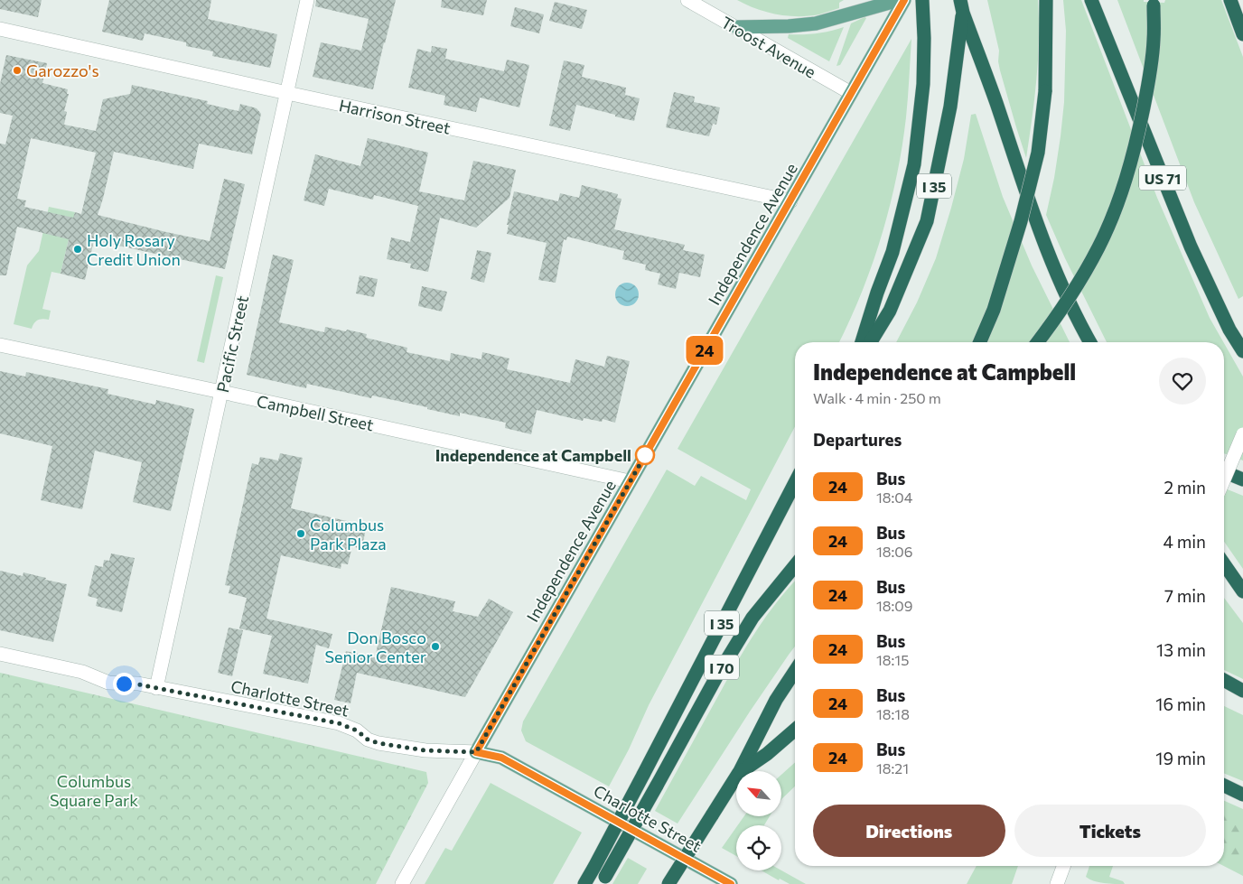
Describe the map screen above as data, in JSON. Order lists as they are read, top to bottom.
{
  "streets": {
    "highway": ["US 71", "I 35", "I 70"],
    "main road": ["Independence Avenue", "Charlotte Street"],
    "street": [
      "Troost Avenue",
      "Harrison Street",
      "Pacific Street",
      "Campbell Street"
    ]
  },
  "crossings": [
    ["Troost Avenue", "Independence Avenue"],
    ["Harrison Street", "Independence Avenue"],
    ["Harrison Street", "Pacific Street"],
    ["Independence Avenue", "Campbell Street"],
    ["Independence Avenue", "Charlotte Street"],
    ["Pacific Street", "Campbell Street"],
    ["Pacific Street", "Charlotte Street"]
  ],
  "parks": ["Columbus Square Park"],
  "places": [
    "Garozzo's",
    "Holy Rosary Credit Union",
    "Independence at Campbell",
    "Columbus Park Plaza",
    "Don Bosco Senior Center"
  ],
  "lines": ["bus line 24"],
  "north": "top left",
  "page": {
    "on_map": "24",
    "heading": [
      ["Independence at Campbell", "Walk · 4 min · 250 m"],
      "Departures"
    ],
    "list": [
      {
        "mark": "24",
        "name": "Bus",
        "note": "18:04",
        "value": "2 min"
      },
      {
        "mark": "24",
        "name": "Bus",
        "note": "18:06",
        "value": "4 min"
      },
      {
        "mark": "24",
        "name": "Bus",
        "note": "18:09",
        "value": "7 min"
      },
      {
        "mark": "24",
        "name": "Bus",
        "note": "18:15",
        "value": "13 min"
      },
      {
        "mark": "24",
        "name": "Bus",
        "note": "18:18",
        "value": "16 min"
      },
      {
        "mark": "24",
        "name": "Bus",
        "note": "18:21",
        "value": "19 min"
      }
    ],
    "buttons": ["Directions", "Tickets"]
  }
}
